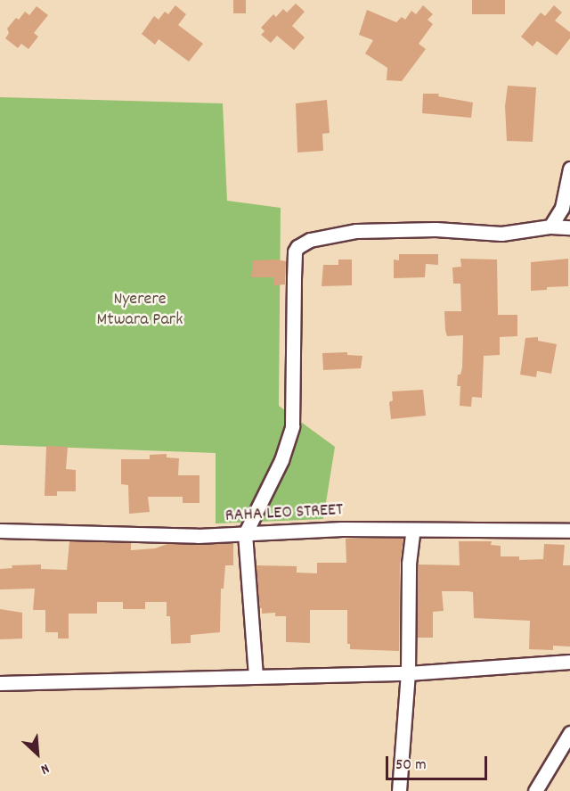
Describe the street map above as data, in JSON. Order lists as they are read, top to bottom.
{
  "streets": {
    "street": ["RAHA LEO STREET"]
  },
  "parks": ["Nyerere Mtwara Park"],
  "scale_bar": "50 m",
  "north": "bottom right"
}
